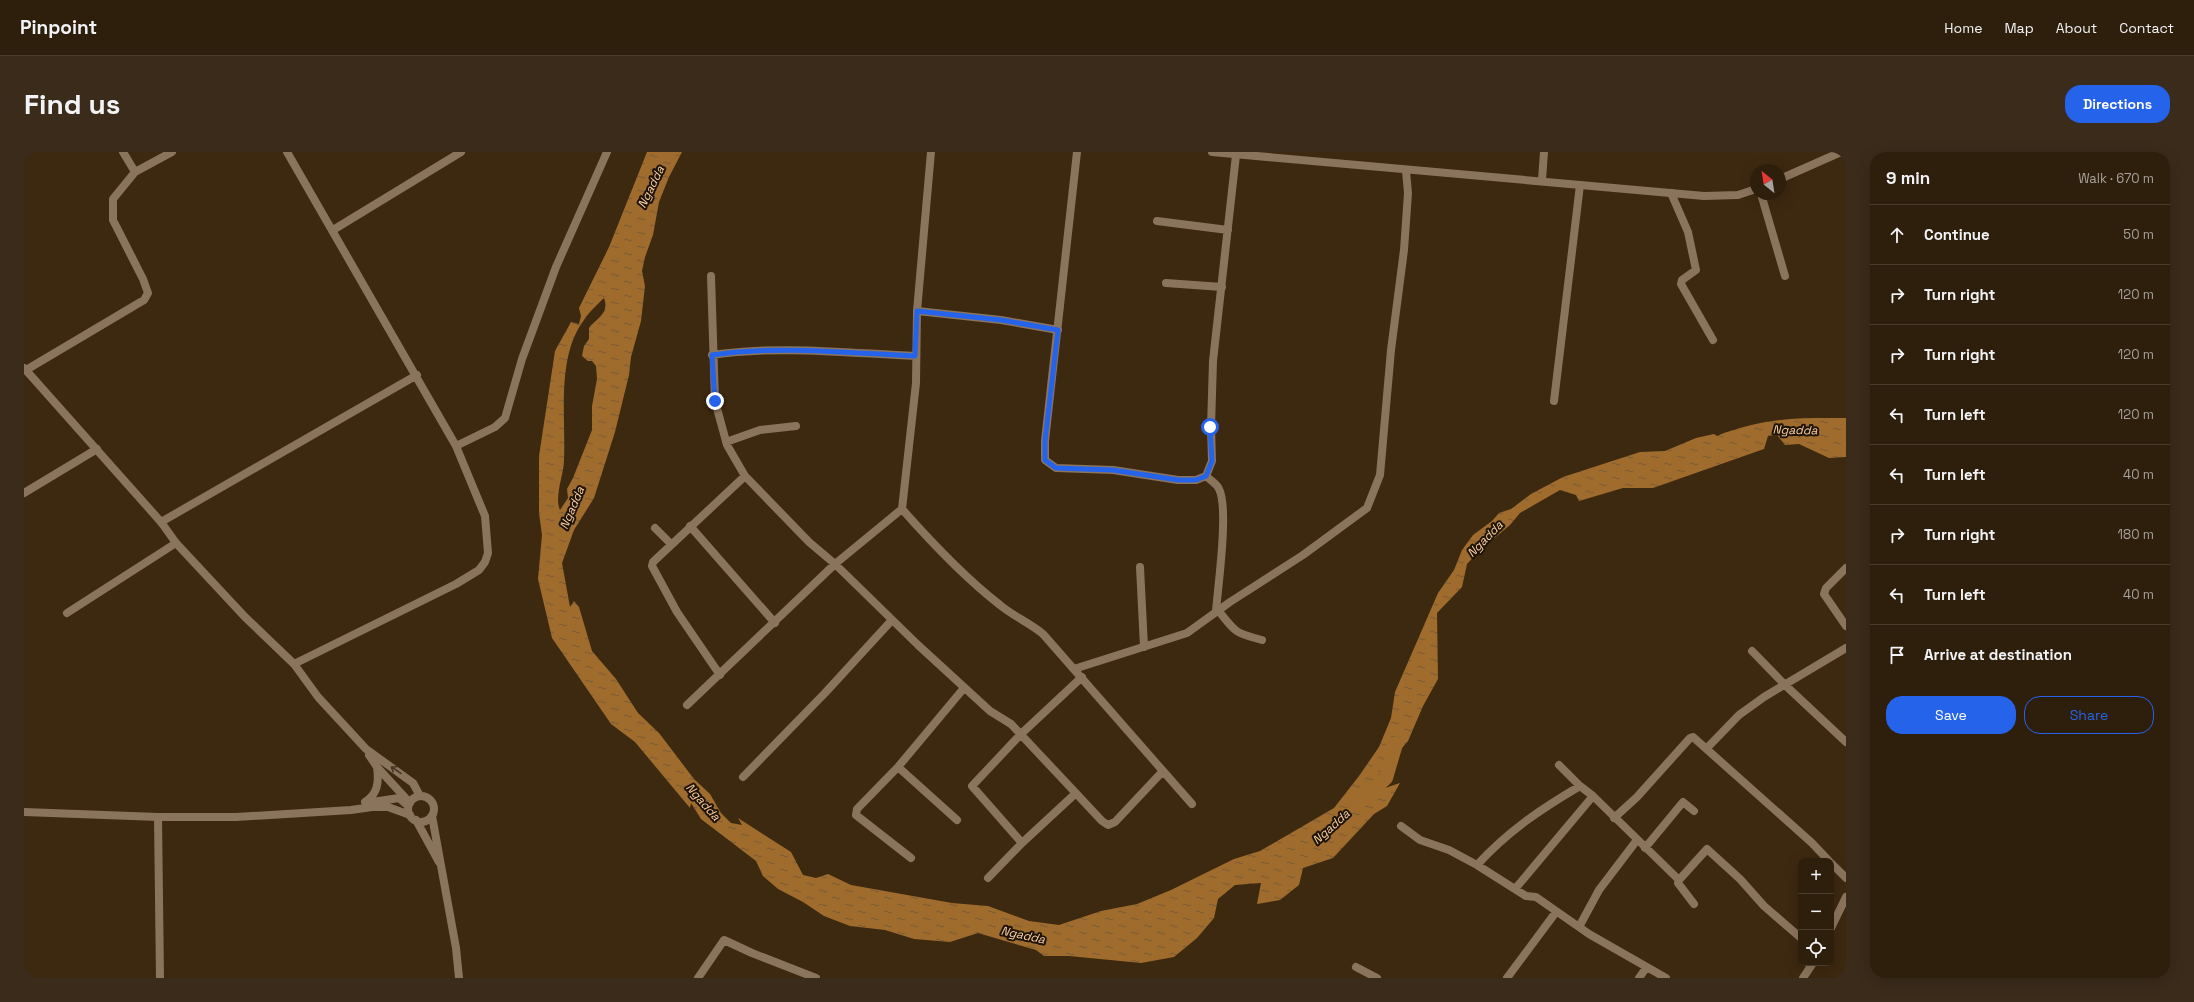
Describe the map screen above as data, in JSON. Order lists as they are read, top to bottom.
{
  "water": ["Ngadda"],
  "north": "top left",
  "page": {
    "header": "Pinpoint",
    "nav": [
      "Home",
      "Map",
      "About",
      "Contact"
    ],
    "buttons": [
      "Directions",
      ["Save", "Share"]
    ],
    "title": "Find us",
    "heading": ["9 min", "Walk · 670 m"],
    "list": [
      ["Continue", "50 m"],
      ["Turn right", "120 m"],
      ["Turn right", "120 m"],
      ["Turn left", "120 m"],
      ["Turn left", "40 m"],
      ["Turn right", "180 m"],
      ["Turn left", "40 m"],
      "Arrive at destination"
    ],
    "map_buttons": ["+", "−"]
  }
}
